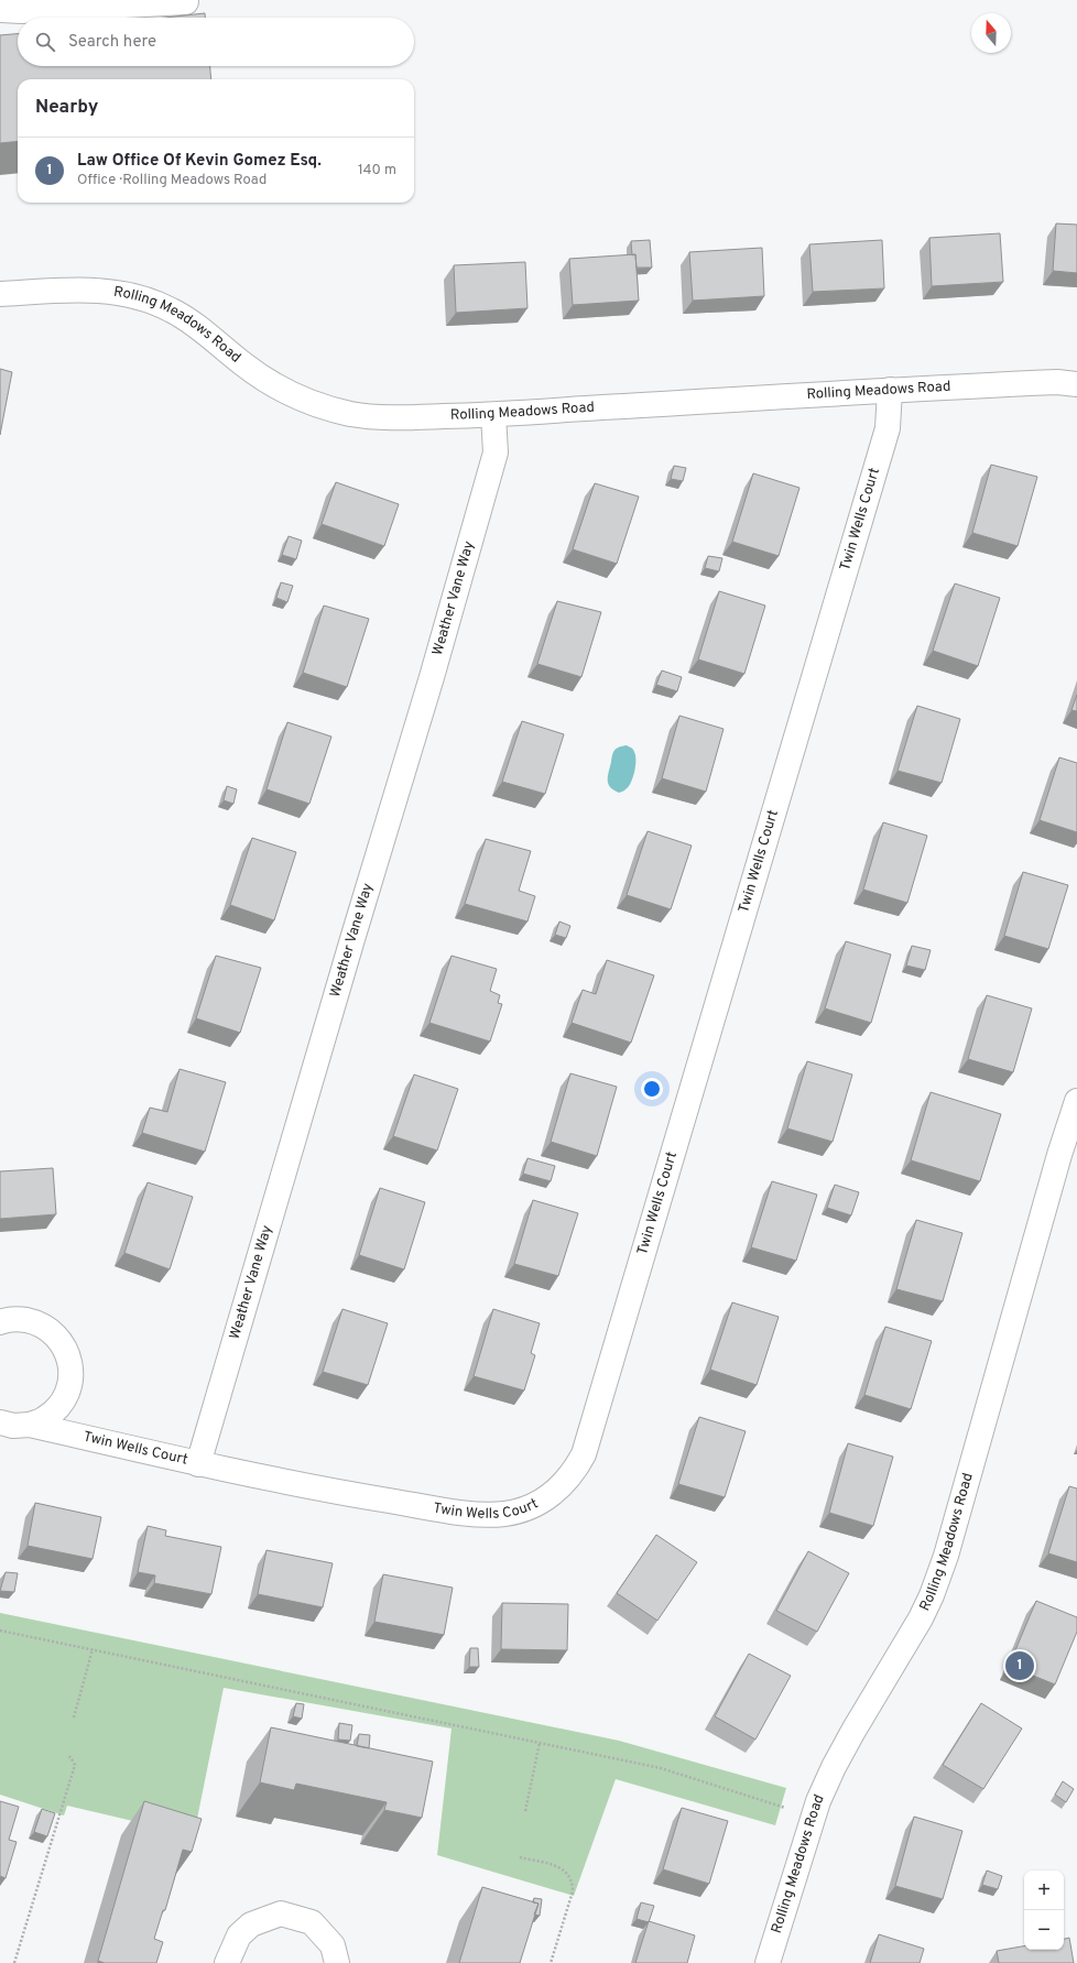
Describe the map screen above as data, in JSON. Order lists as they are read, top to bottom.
{
  "streets": {
    "street": ["Rolling Meadows Road", "Twin Wells Court", "Weather Vane Way"]
  },
  "crossings": [
    ["Rolling Meadows Road", "Twin Wells Court"],
    ["Rolling Meadows Road", "Weather Vane Way"],
    ["Twin Wells Court", "Weather Vane Way"]
  ],
  "north": "top",
  "page": {
    "search": "Search here",
    "heading": "Nearby",
    "list": [
      {
        "mark": "1",
        "name": "Law Office Of Kevin Gomez Esq.",
        "note": "Office · Rolling Meadows Road",
        "value": "140 m"
      }
    ],
    "pins": "1",
    "map_buttons": ["+", "−"]
  }
}
